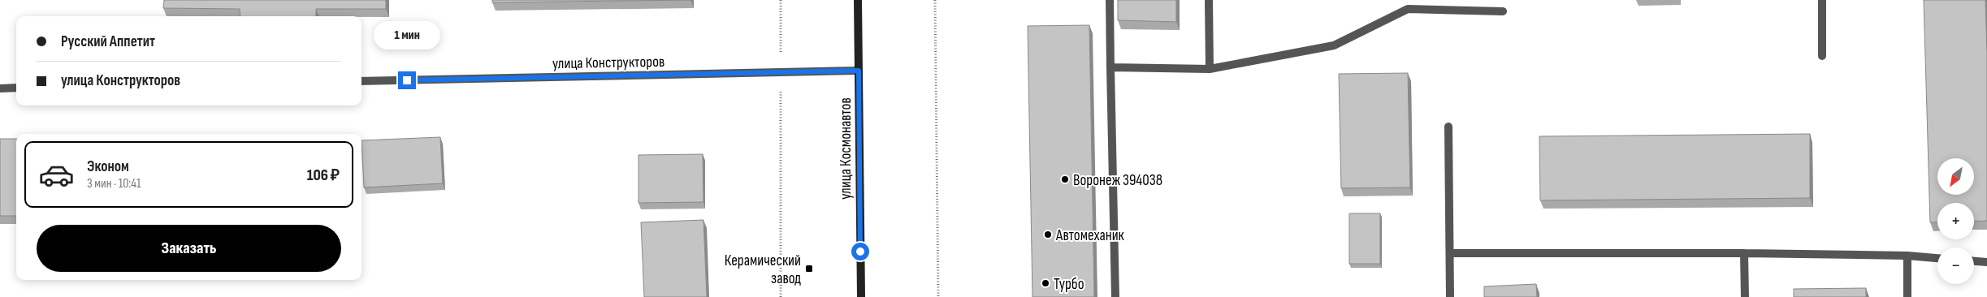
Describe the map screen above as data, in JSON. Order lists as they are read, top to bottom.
{
  "streets": {
    "main road": ["улица Космонавтов"],
    "street": ["улица Конструкторов"]
  },
  "crossings": [
    ["улица Конструкторов", "улица Космонавтов"]
  ],
  "places": {
    "other": ["Воронеж 394038", "Автомеханик", "Турбо"],
    "transit": ["Керамический завод"]
  },
  "north": "bottom left",
  "page": {
    "banner": ["Русский Аппетит", "улица Конструкторов"],
    "bubble": "1 мин",
    "list": [
      {
        "name": "Эконом",
        "note": "3 мин · 10:41",
        "value": "106 ₽"
      }
    ],
    "map_buttons": ["+", "−"],
    "buttons": "Заказать"
  }
}
